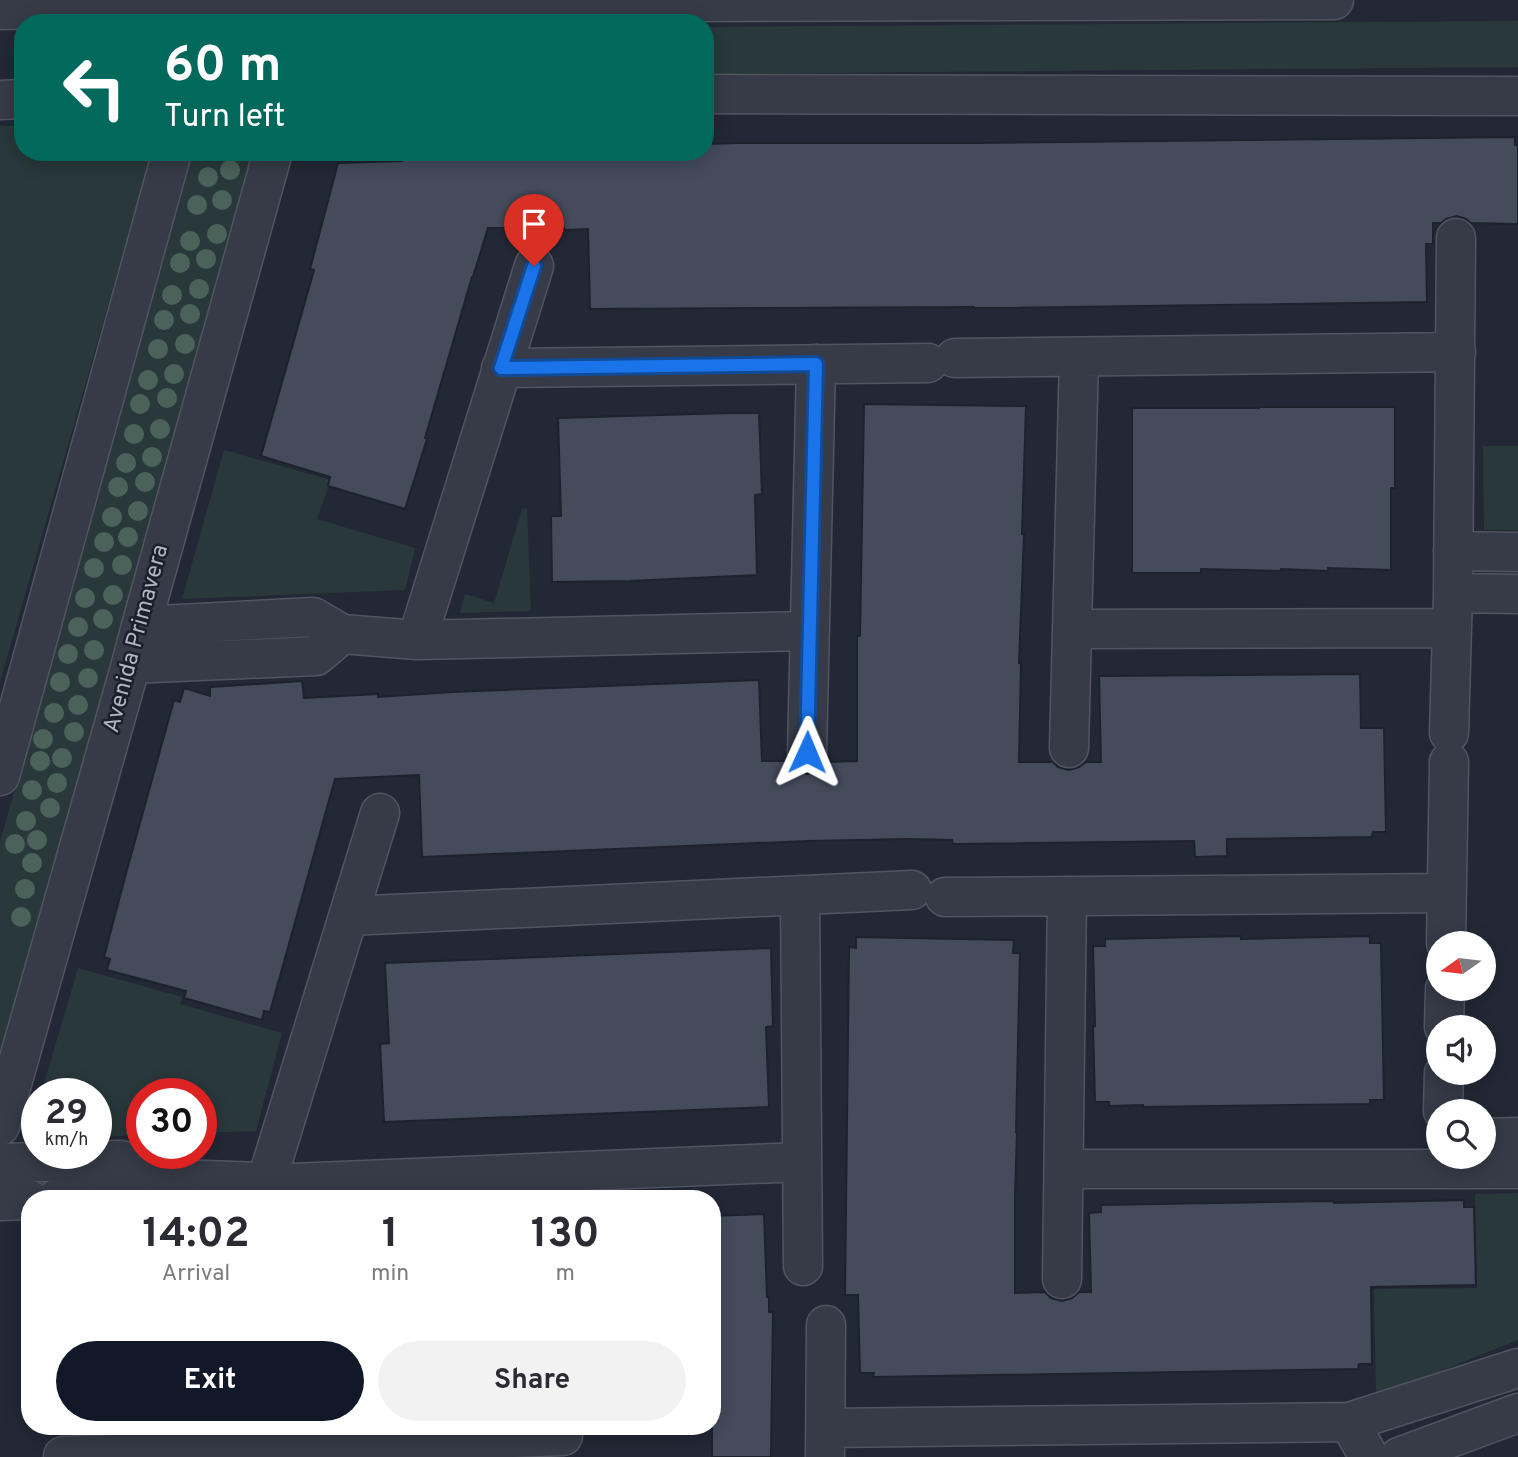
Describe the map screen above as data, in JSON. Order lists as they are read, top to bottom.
{
  "streets": {
    "street": ["Avenida Primavera"]
  },
  "north": "left",
  "page": {
    "turn": ["60 m", "Turn left"],
    "speed": "29 km/h",
    "limit": "30",
    "eta": [
      "14:02",
      "Arrival",
      "1",
      "min",
      "130",
      "m"
    ],
    "buttons": ["Exit", "Share"]
  }
}
